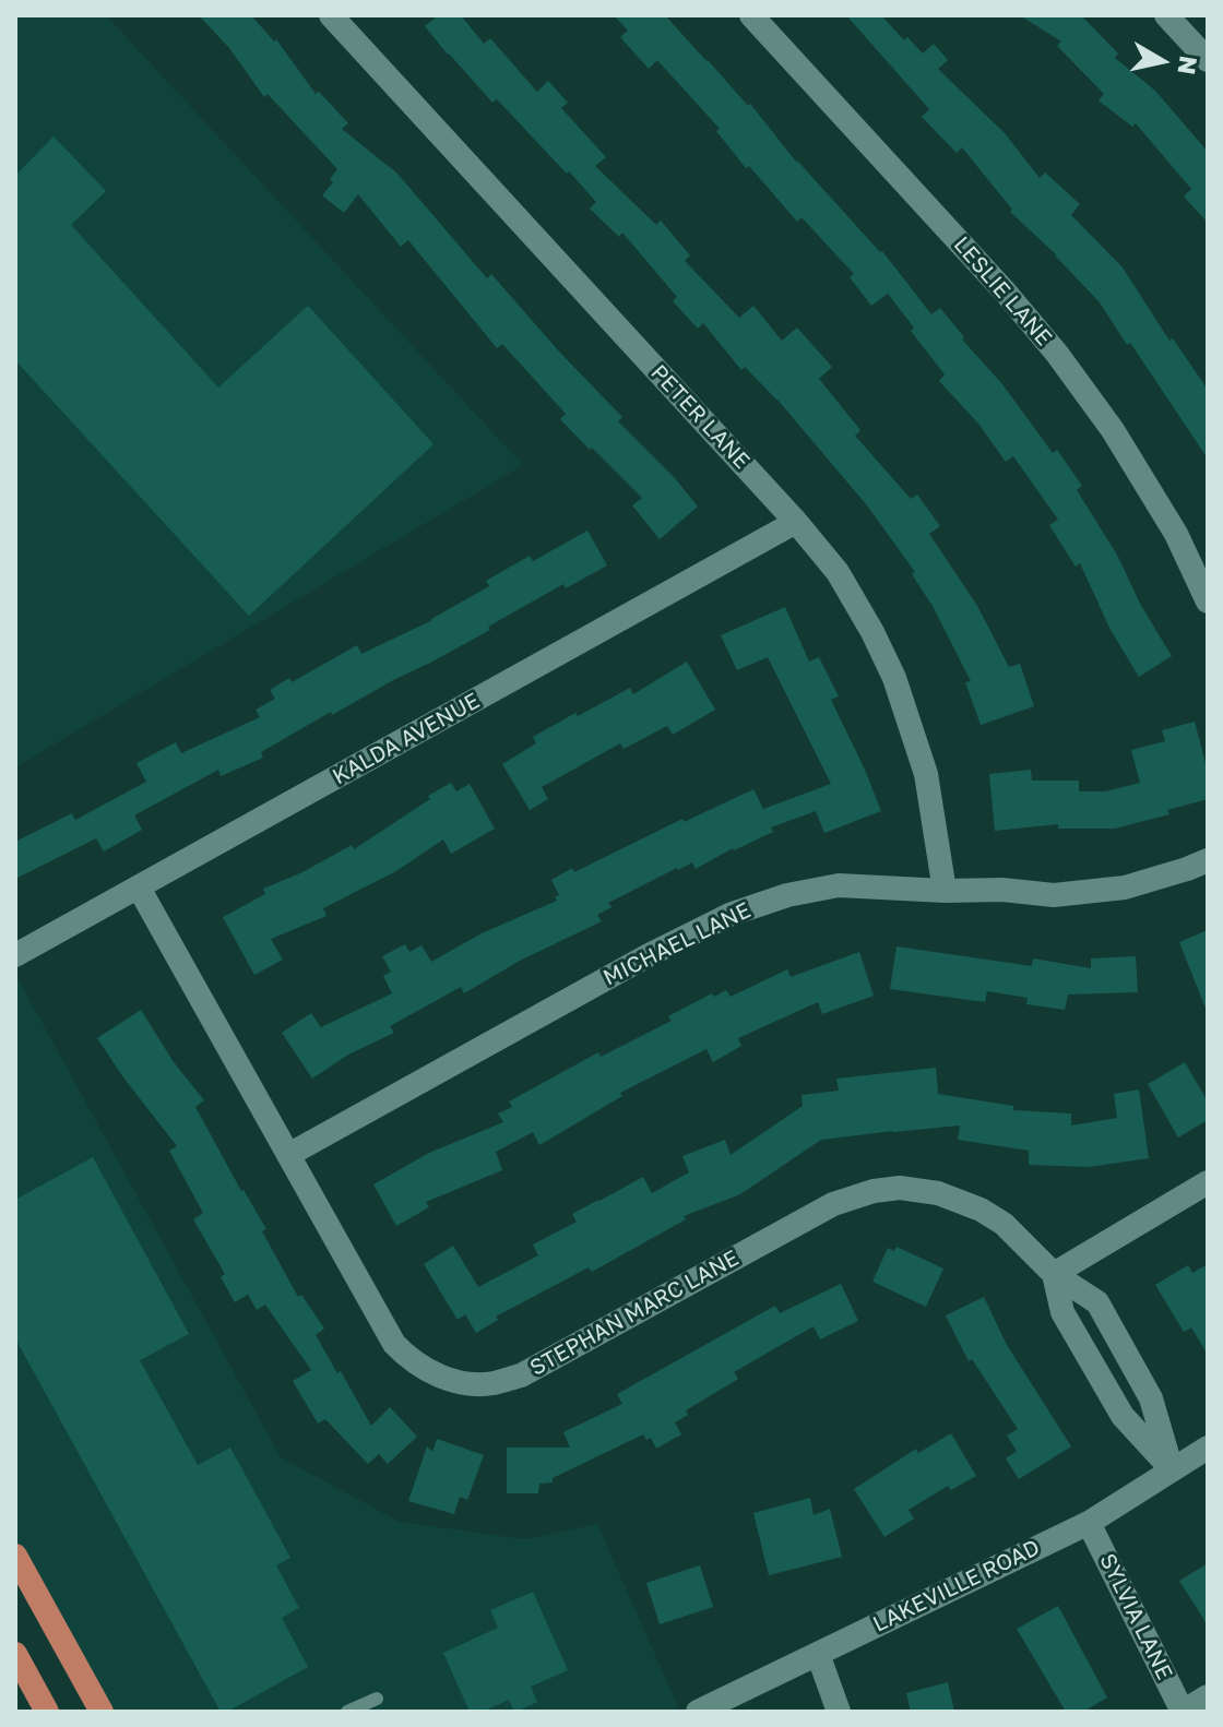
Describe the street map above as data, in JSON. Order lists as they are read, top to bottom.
{
  "streets": {
    "street": [
      "LESLIE LANE",
      "PETER LANE",
      "KALDA AVENUE",
      "MICHAEL LANE",
      "STEPHAN MARC LANE",
      "LAKEVILLE ROAD",
      "SYLVIA LANE"
    ]
  },
  "crossings": [
    ["PETER LANE", "KALDA AVENUE"],
    ["PETER LANE", "MICHAEL LANE"],
    ["KALDA AVENUE", "STEPHAN MARC LANE"],
    ["MICHAEL LANE", "STEPHAN MARC LANE"],
    ["STEPHAN MARC LANE", "LAKEVILLE ROAD"],
    ["LAKEVILLE ROAD", "SYLVIA LANE"]
  ],
  "north": "right"
}
